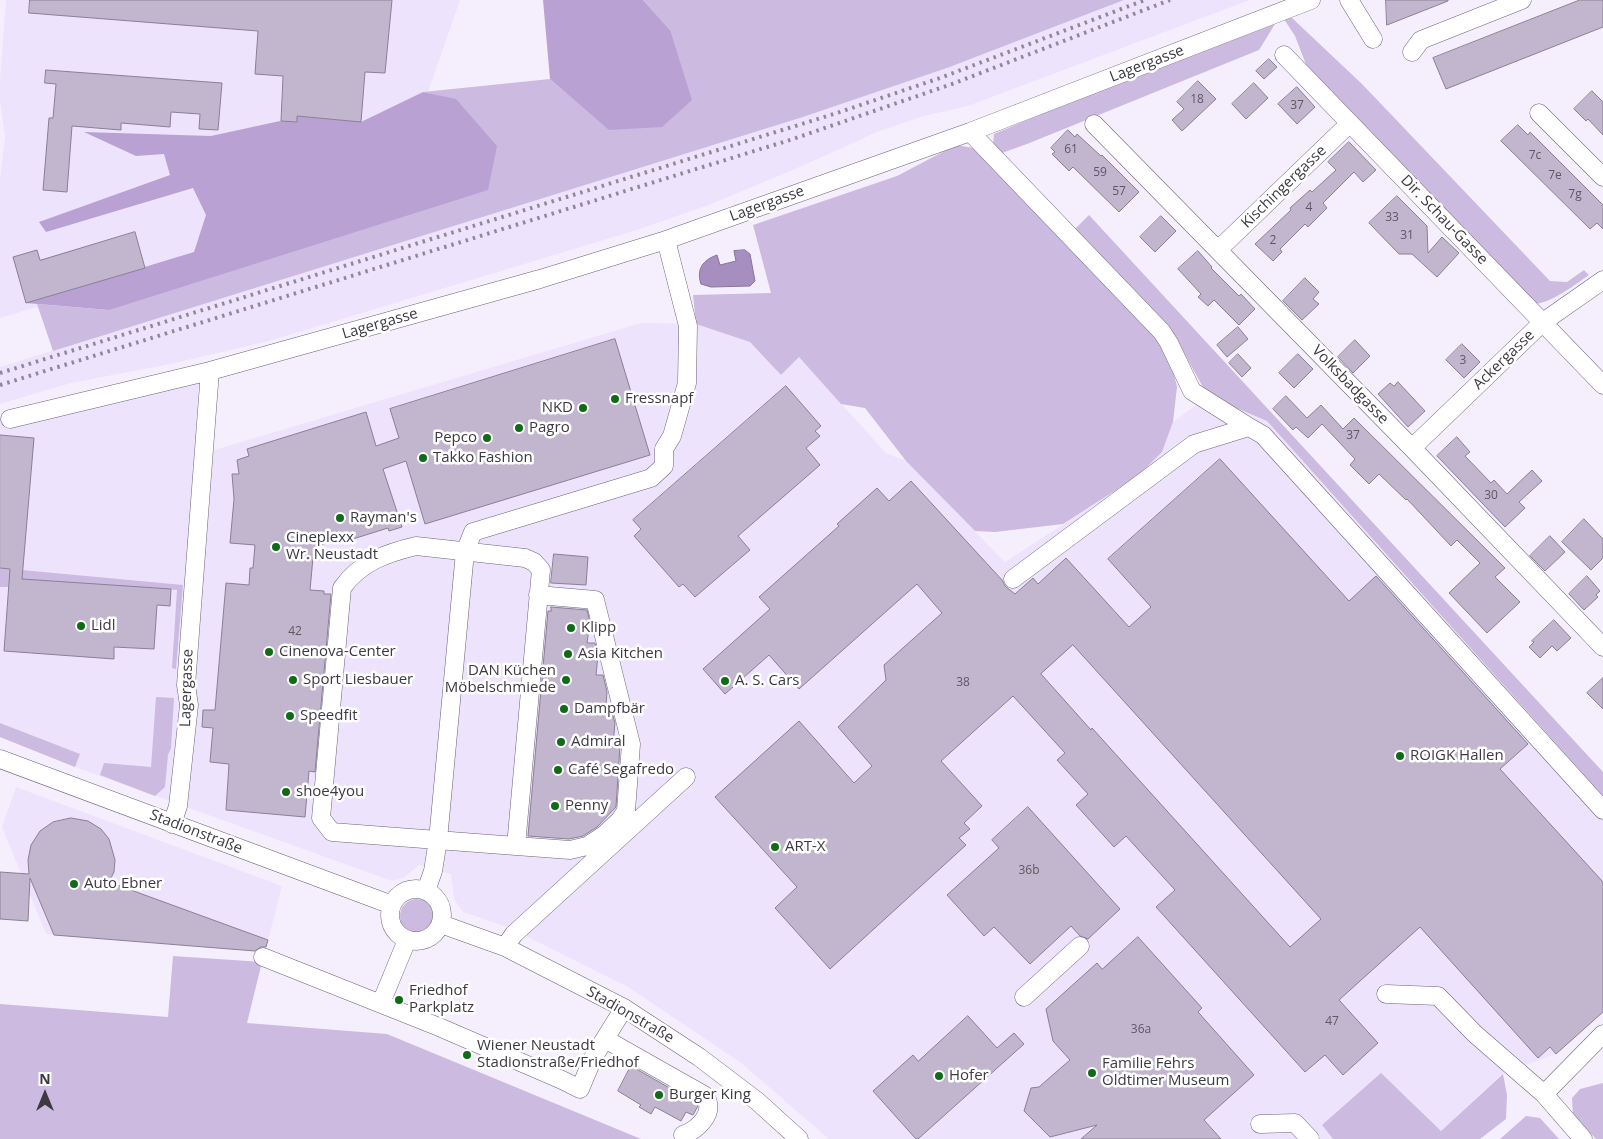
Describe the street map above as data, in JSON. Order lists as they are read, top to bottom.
{
  "streets": {
    "street": [
      "Lagergasse",
      "Kischingergasse",
      "Dir. Schau-Gasse",
      "Ackergasse",
      "Volksbadgasse",
      "Stadionstraße"
    ]
  },
  "crossings": [
    ["Lagergasse", "Stadionstraße"],
    ["Kischingergasse", "Dir. Schau-Gasse"],
    ["Kischingergasse", "Volksbadgasse"],
    ["Dir. Schau-Gasse", "Ackergasse"],
    ["Ackergasse", "Volksbadgasse"]
  ],
  "places": [
    "Fressnapf",
    "NKD",
    "Pagro",
    "Pepco",
    "Takko Fashion",
    "Rayman's",
    "Cineplexx Wr. Neustadt",
    "Lidl",
    "Klipp",
    "Cinenova-Center",
    "Asia Kitchen",
    "Sport Liesbauer",
    "DAN Küchen Möbelschmiede",
    "A. S. Cars",
    "Dampfbär",
    "Speedfit",
    "Admiral",
    "ROIGK Hallen",
    "Café Segafredo",
    "shoe4you",
    "Penny",
    "ART-X",
    "Auto Ebner",
    "Friedhof Parkplatz",
    "Wiener Neustadt Stadionstraße/Friedhof",
    "Familie Fehrs Oldtimer Museum",
    "Hofer",
    "Burger King"
  ],
  "house_numbers": [
    "18",
    "37",
    "61",
    "7c",
    "59",
    "7e",
    "57",
    "7g",
    "4",
    "33",
    "31",
    "2",
    "3",
    "37",
    "30",
    "42",
    "38",
    "36b",
    "47",
    "36a"
  ],
  "north": "top"
}
